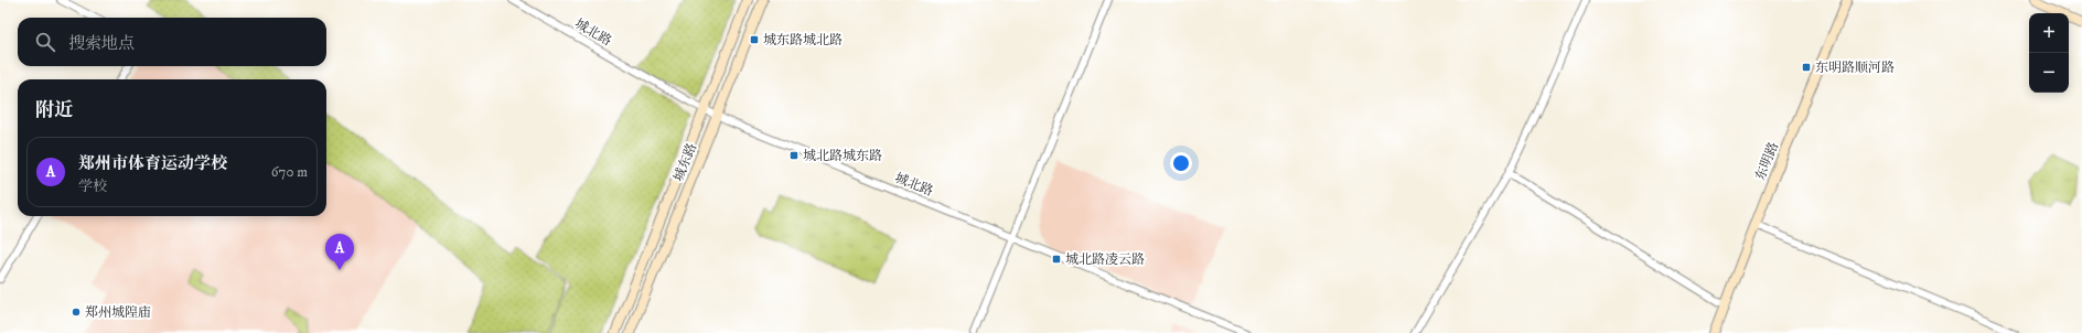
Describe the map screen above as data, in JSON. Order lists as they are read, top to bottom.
{
  "streets": {
    "main road": ["东明路", "城东路"],
    "street": ["城北路"]
  },
  "crossings": [
    ["城北路", "城东路"]
  ],
  "places": {
    "transit": [
      "城东路城北路",
      "东明路顺河路",
      "城北路城东路",
      "城北路凌云路"
    ],
    "other": ["郑州城隍庙"]
  },
  "page": {
    "map_buttons": ["+", "−"],
    "search": "搜索地点",
    "heading": "附近",
    "list": [
      {
        "mark": "A",
        "name": "郑州市体育运动学校",
        "note": "学校",
        "value": "670 m"
      }
    ],
    "pins": "A"
  }
}
